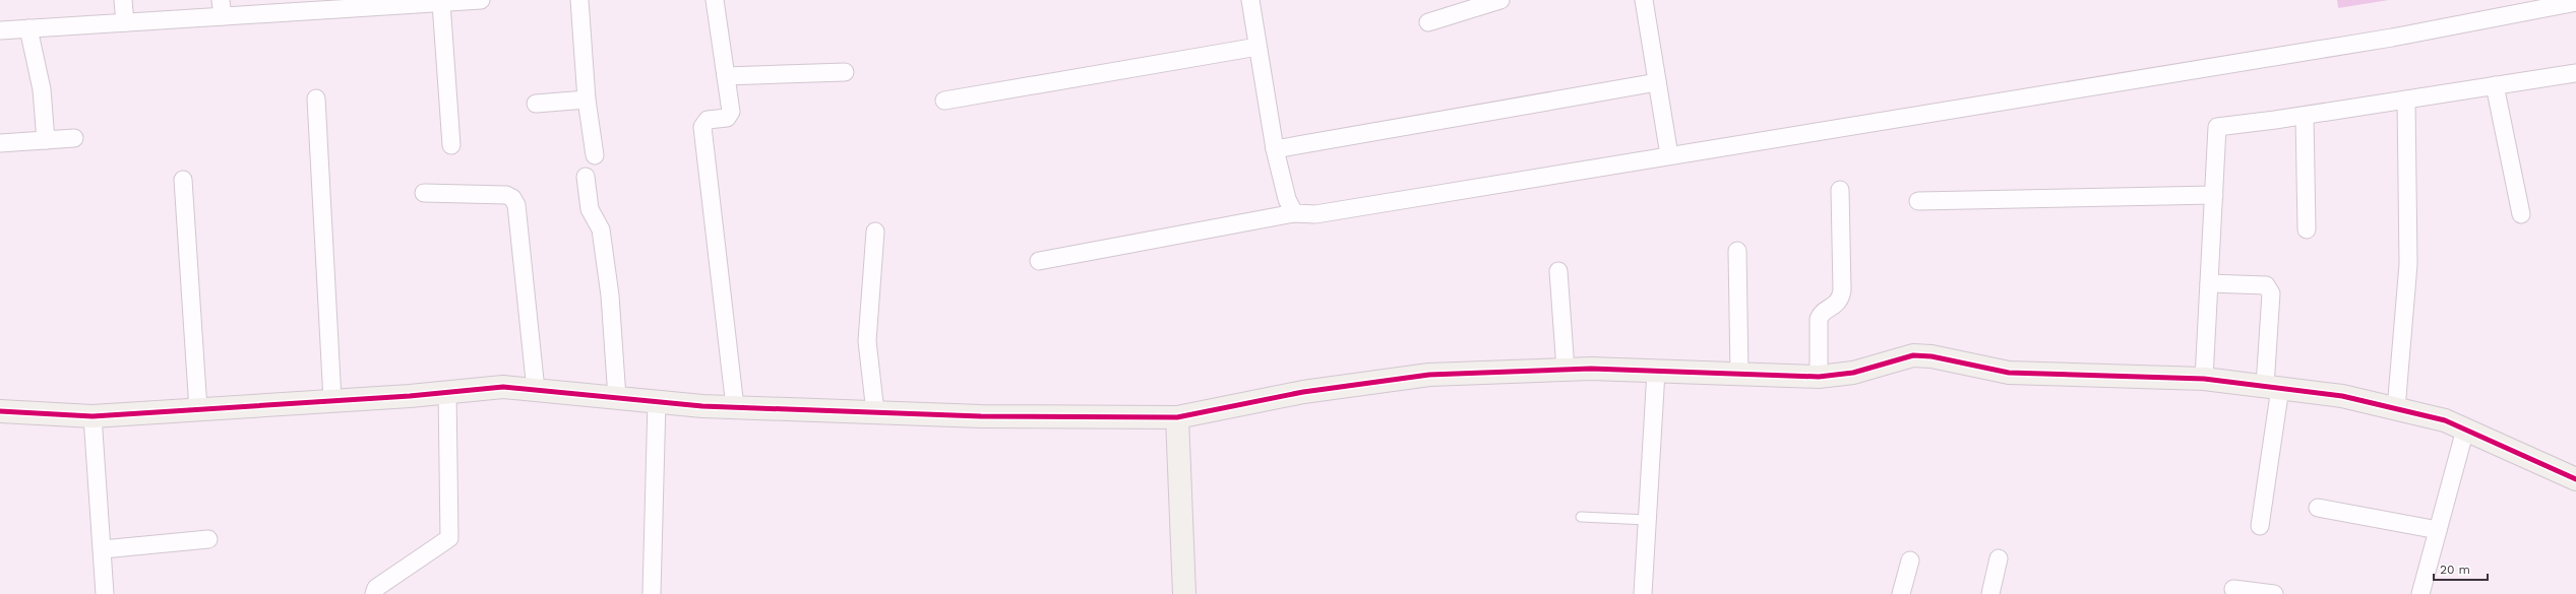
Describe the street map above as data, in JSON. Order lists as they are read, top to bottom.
{
  "scale_bar": "20 m"
}
